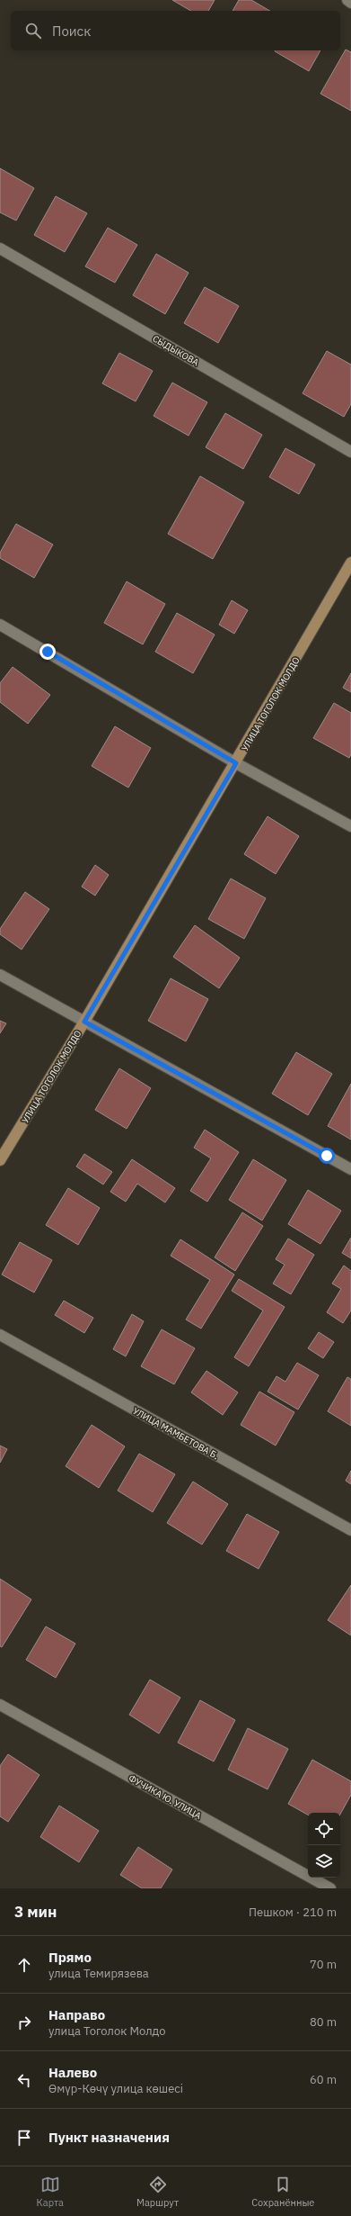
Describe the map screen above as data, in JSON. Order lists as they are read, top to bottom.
{
  "streets": {
    "street": [
      "СЫДЫКОВА",
      "УЛИЦА ТОГОЛОК МОЛДО",
      "УЛИЦА МАМБЕТОВА Б.",
      "ФУЧИКА Ю. УЛИЦА"
    ]
  },
  "page": {
    "search": "Поиск",
    "heading": ["3 мин", "Пешком · 210 m"],
    "list": [
      ["Прямо", "улица Темирязева", "70 m"],
      ["Направо", "улица Тоголок Молдо", "80 m"],
      ["Налево", "Өмүр-Көчү улица көшесі", "60 m"],
      "Пункт назначения"
    ],
    "nav": ["Карта", "Маршрут", "Сохранённые"]
  }
}
